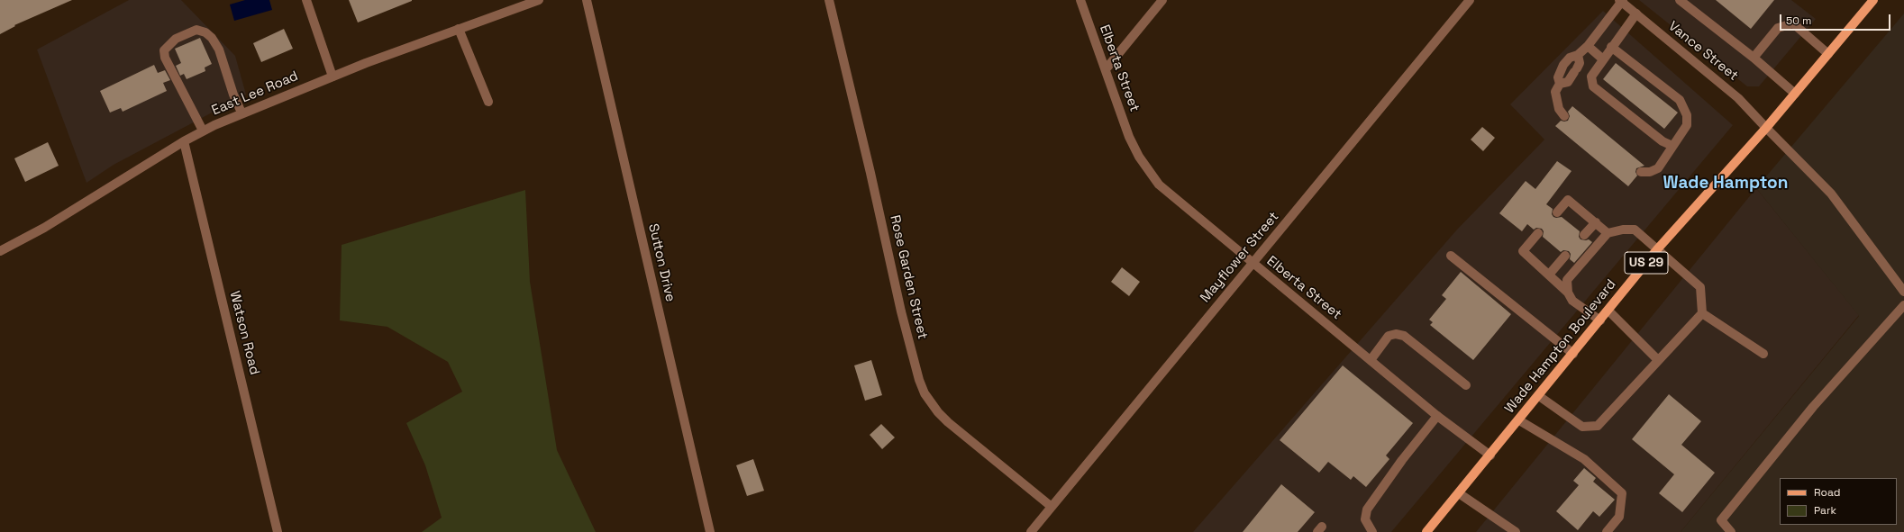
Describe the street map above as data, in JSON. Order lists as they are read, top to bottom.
{
  "streets": {
    "main road": ["US 29", "Wade Hampton Boulevard"],
    "street": [
      "Vance Street",
      "Elberta Street",
      "East Lee Road",
      "Mayflower Street",
      "Sutton Drive",
      "Rose Garden Street",
      "Watson Road"
    ]
  },
  "crossings": [
    ["Vance Street", "Wade Hampton Boulevard"],
    ["Elberta Street", "Mayflower Street"],
    ["Elberta Street", "Wade Hampton Boulevard"],
    ["East Lee Road", "Watson Road"],
    ["Mayflower Street", "Rose Garden Street"]
  ],
  "districts": ["Wade Hampton"],
  "legend": ["Road", "Park"],
  "scale_bar": "50 m"
}
